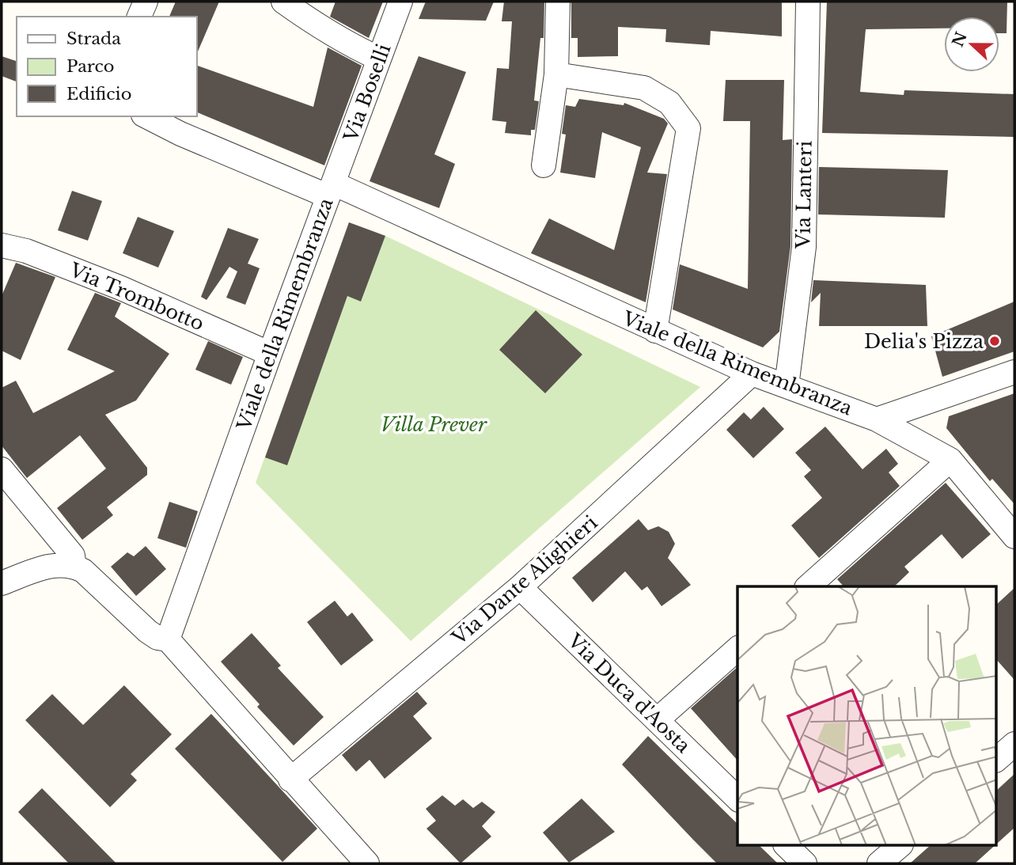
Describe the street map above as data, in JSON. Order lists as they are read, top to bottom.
{
  "streets": {
    "street": [
      "Via Boselli",
      "Via Lanteri",
      "Via Trombotto",
      "Viale della Rimembranza",
      "Via Dante Alighieri",
      "Via Duca d'Aosta"
    ]
  },
  "crossings": [
    ["Via Boselli", "Viale della Rimembranza"],
    ["Via Lanteri", "Viale della Rimembranza"],
    ["Via Trombotto", "Viale della Rimembranza"],
    ["Viale della Rimembranza", "Via Dante Alighieri"],
    ["Via Dante Alighieri", "Via Duca d'Aosta"]
  ],
  "parks": ["Villa Prever"],
  "places": ["Delia's Pizza"],
  "legend": ["Strada", "Parco", "Edificio"],
  "north": "left"
}
